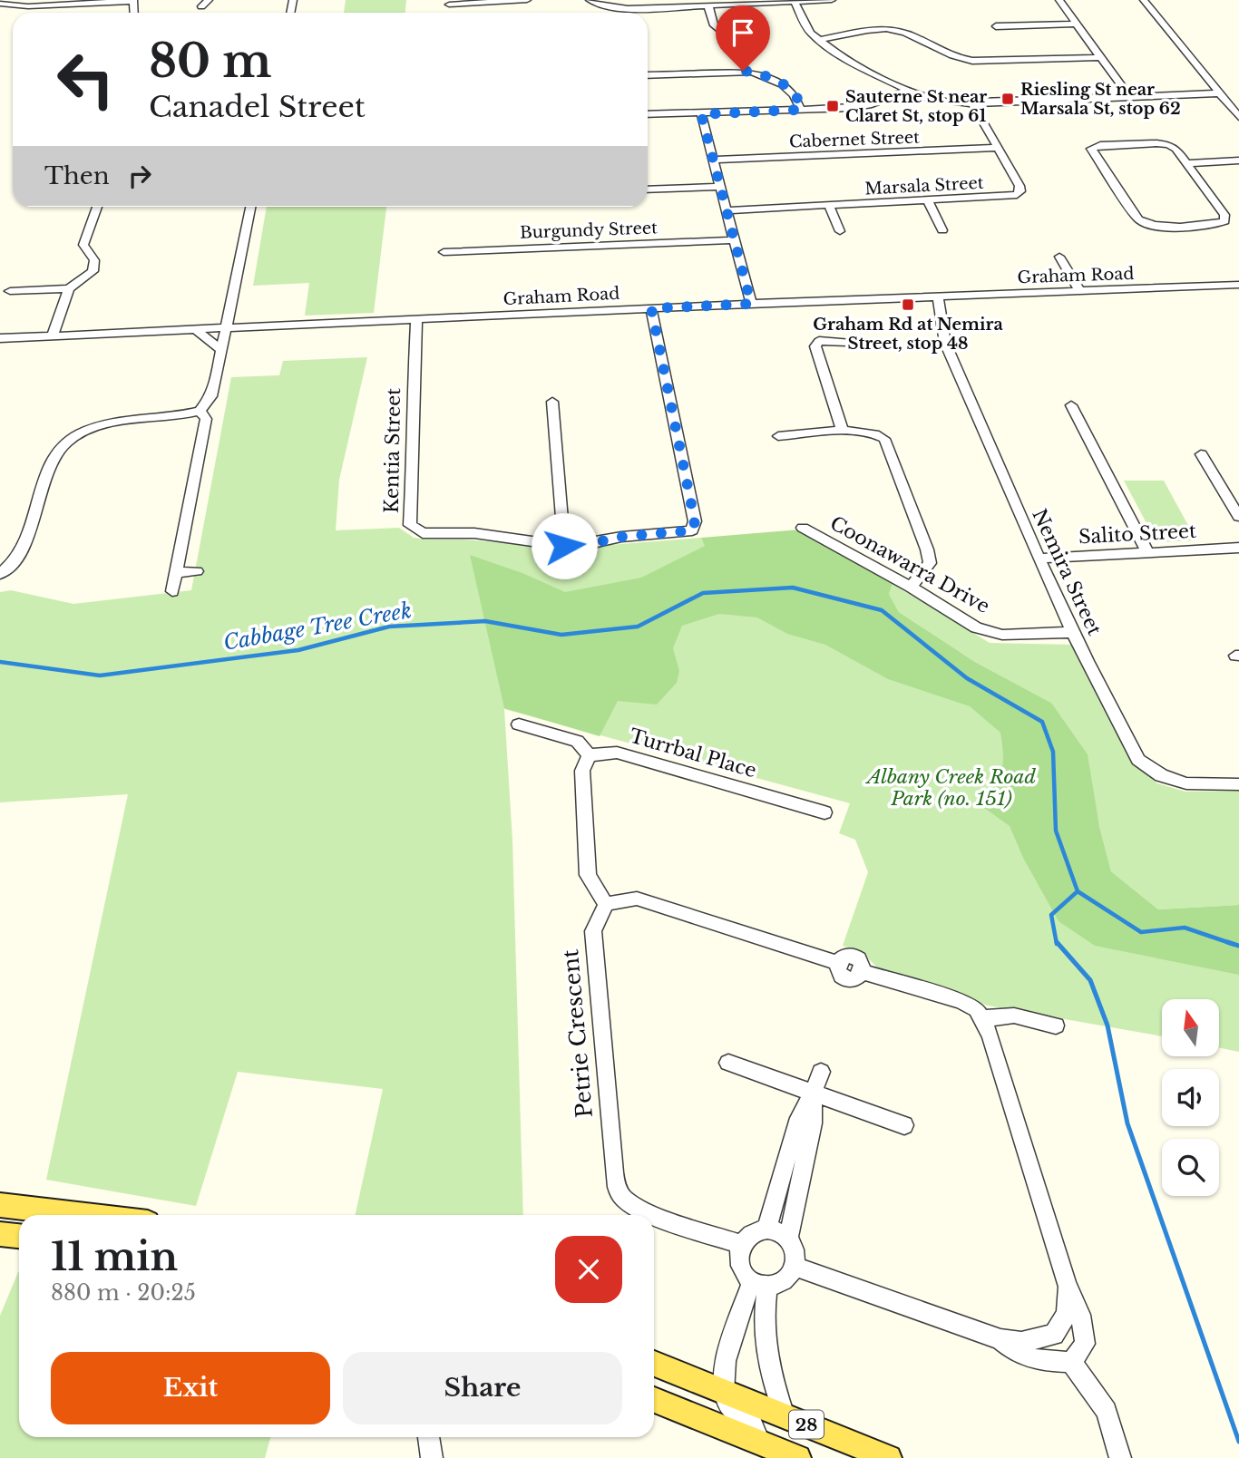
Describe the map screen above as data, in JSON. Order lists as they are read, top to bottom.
{
  "streets": {
    "main road": ["28"],
    "street": [
      "Cabernet Street",
      "Marsala Street",
      "Burgundy Street",
      "Graham Road",
      "Kentia Street",
      "Salito Street",
      "Coonawarra Drive",
      "Nemira Street",
      "Turrbal Place",
      "Petrie Crescent"
    ]
  },
  "crossings": [
    ["Cabernet Street", "Marsala Street"],
    ["Graham Road", "Kentia Street"],
    ["Graham Road", "Nemira Street"],
    ["Salito Street", "Nemira Street"],
    ["Coonawarra Drive", "Nemira Street"]
  ],
  "water": ["Cabbage Tree Creek"],
  "parks": ["Albany Creek Road Park (no. 151)"],
  "places": {
    "transit": ["Riesling St near Marsala St, stop 62", "Sauterne St near Claret St, stop 61", "Graham Rd at Nemira Street, stop 48"]
  },
  "north": "top",
  "page": {
    "turn": ["80 m", "Canadel Street"],
    "then": "Then",
    "heading": ["11 min", "880 m · 20:25"],
    "buttons": ["Exit", "Share"]
  }
}
